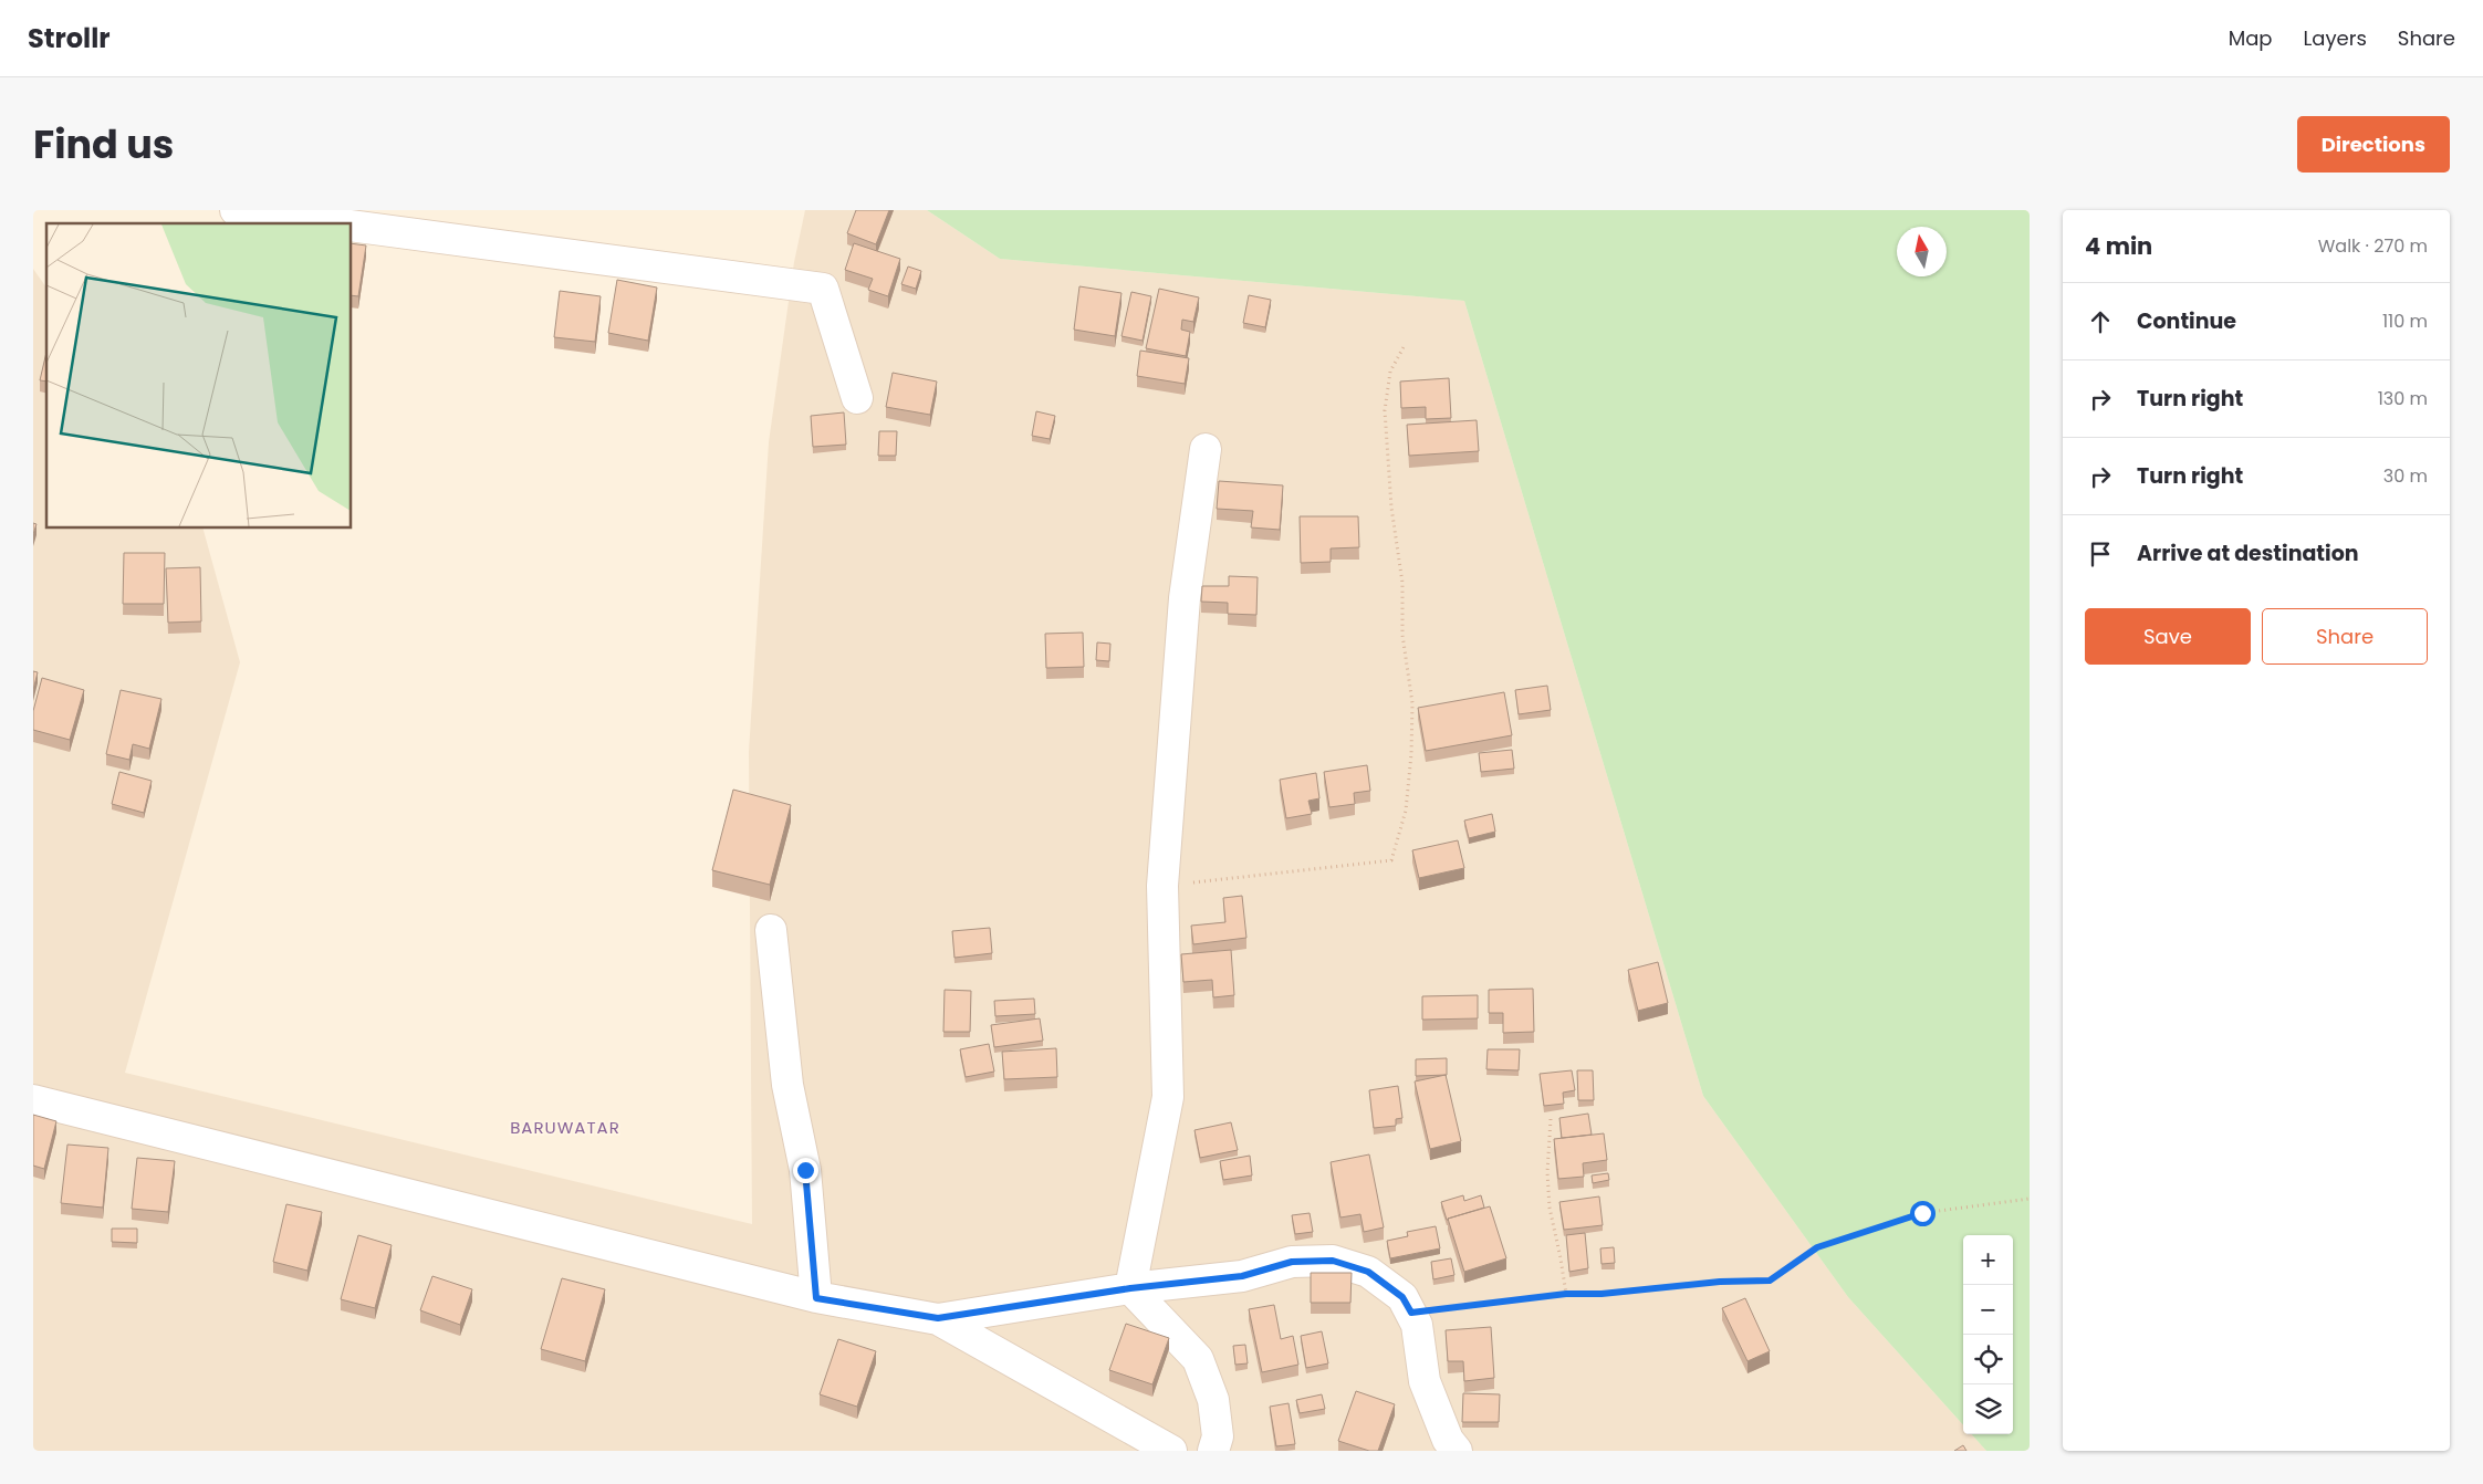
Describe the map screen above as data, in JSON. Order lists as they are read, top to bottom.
{
  "districts": ["BARUWATAR"],
  "north": "top",
  "page": {
    "header": "Strollr",
    "nav": ["Map", "Layers", "Share"],
    "title": "Find us",
    "buttons": [
      "Directions",
      ["Save", "Share"]
    ],
    "heading": ["4 min", "Walk · 270 m"],
    "list": [
      ["Continue", "110 m"],
      ["Turn right", "130 m"],
      ["Turn right", "30 m"],
      "Arrive at destination"
    ],
    "map_buttons": ["+", "−"]
  }
}
